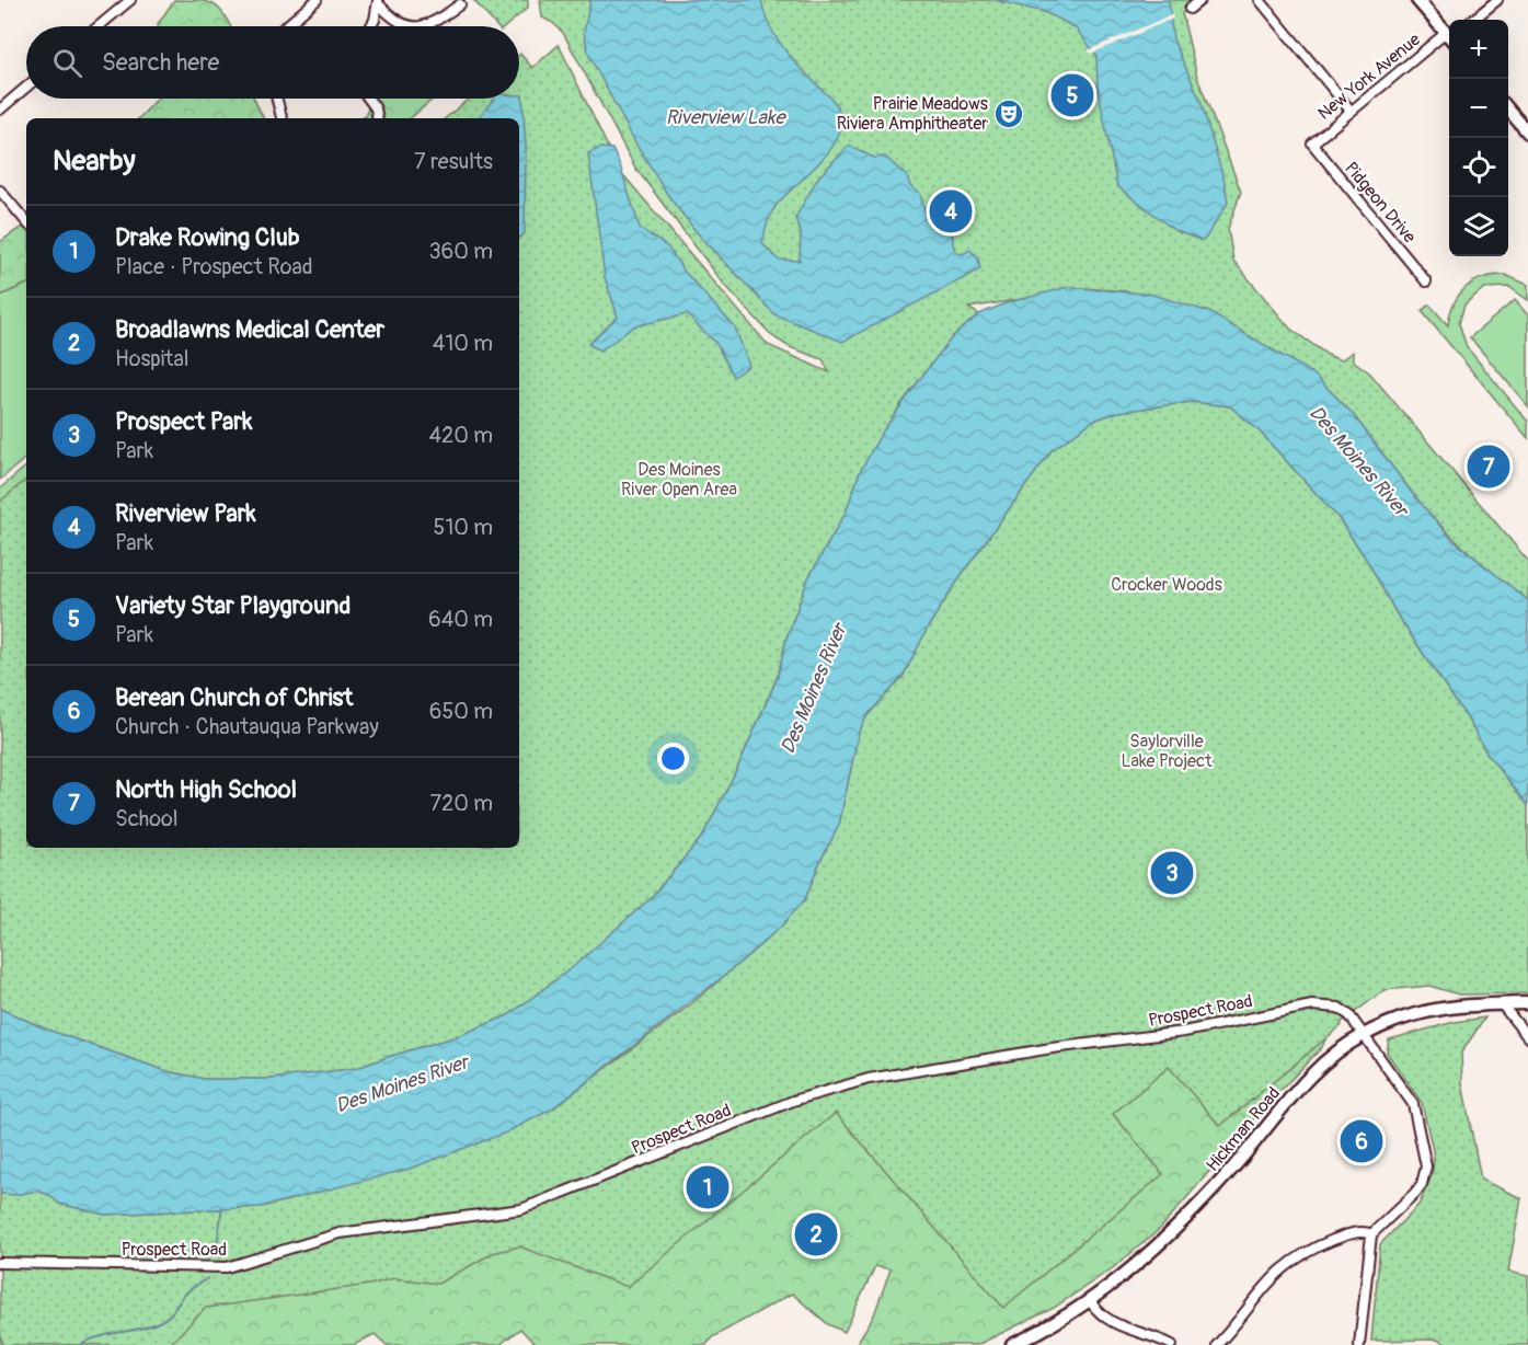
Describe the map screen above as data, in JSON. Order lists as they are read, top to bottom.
{
  "streets": {
    "main road": ["Hickman Road"],
    "street": ["New York Avenue", "Pidgeon Drive", "Prospect Road"]
  },
  "crossings": [
    ["New York Avenue", "Pidgeon Drive"],
    ["Prospect Road", "Hickman Road"]
  ],
  "water": ["Riverview Lake", "Des Moines River"],
  "parks": ["Des Moines River Open Area", "Crocker Woods", "Saylorville Lake Project"],
  "places": {
    "theatre": ["Prairie Meadows Riviera Amphitheater"]
  },
  "page": {
    "map_buttons": ["+", "−"],
    "search": "Search here",
    "pins": [
      "5",
      "4",
      "7",
      "3",
      "6",
      "1",
      "2"
    ],
    "heading": ["Nearby", "7 results"],
    "list": [
      {
        "mark": "1",
        "name": "Drake Rowing Club",
        "note": "Place · Prospect Road",
        "value": "360 m"
      },
      {
        "mark": "2",
        "name": "Broadlawns Medical Center",
        "note": "Hospital",
        "value": "410 m"
      },
      {
        "mark": "3",
        "name": "Prospect Park",
        "note": "Park",
        "value": "420 m"
      },
      {
        "mark": "4",
        "name": "Riverview Park",
        "note": "Park",
        "value": "510 m"
      },
      {
        "mark": "5",
        "name": "Variety Star Playground",
        "note": "Park",
        "value": "640 m"
      },
      {
        "mark": "6",
        "name": "Berean Church of Christ",
        "note": "Church · Chautauqua Parkway",
        "value": "650 m"
      },
      {
        "mark": "7",
        "name": "North High School",
        "note": "School",
        "value": "720 m"
      }
    ]
  }
}
